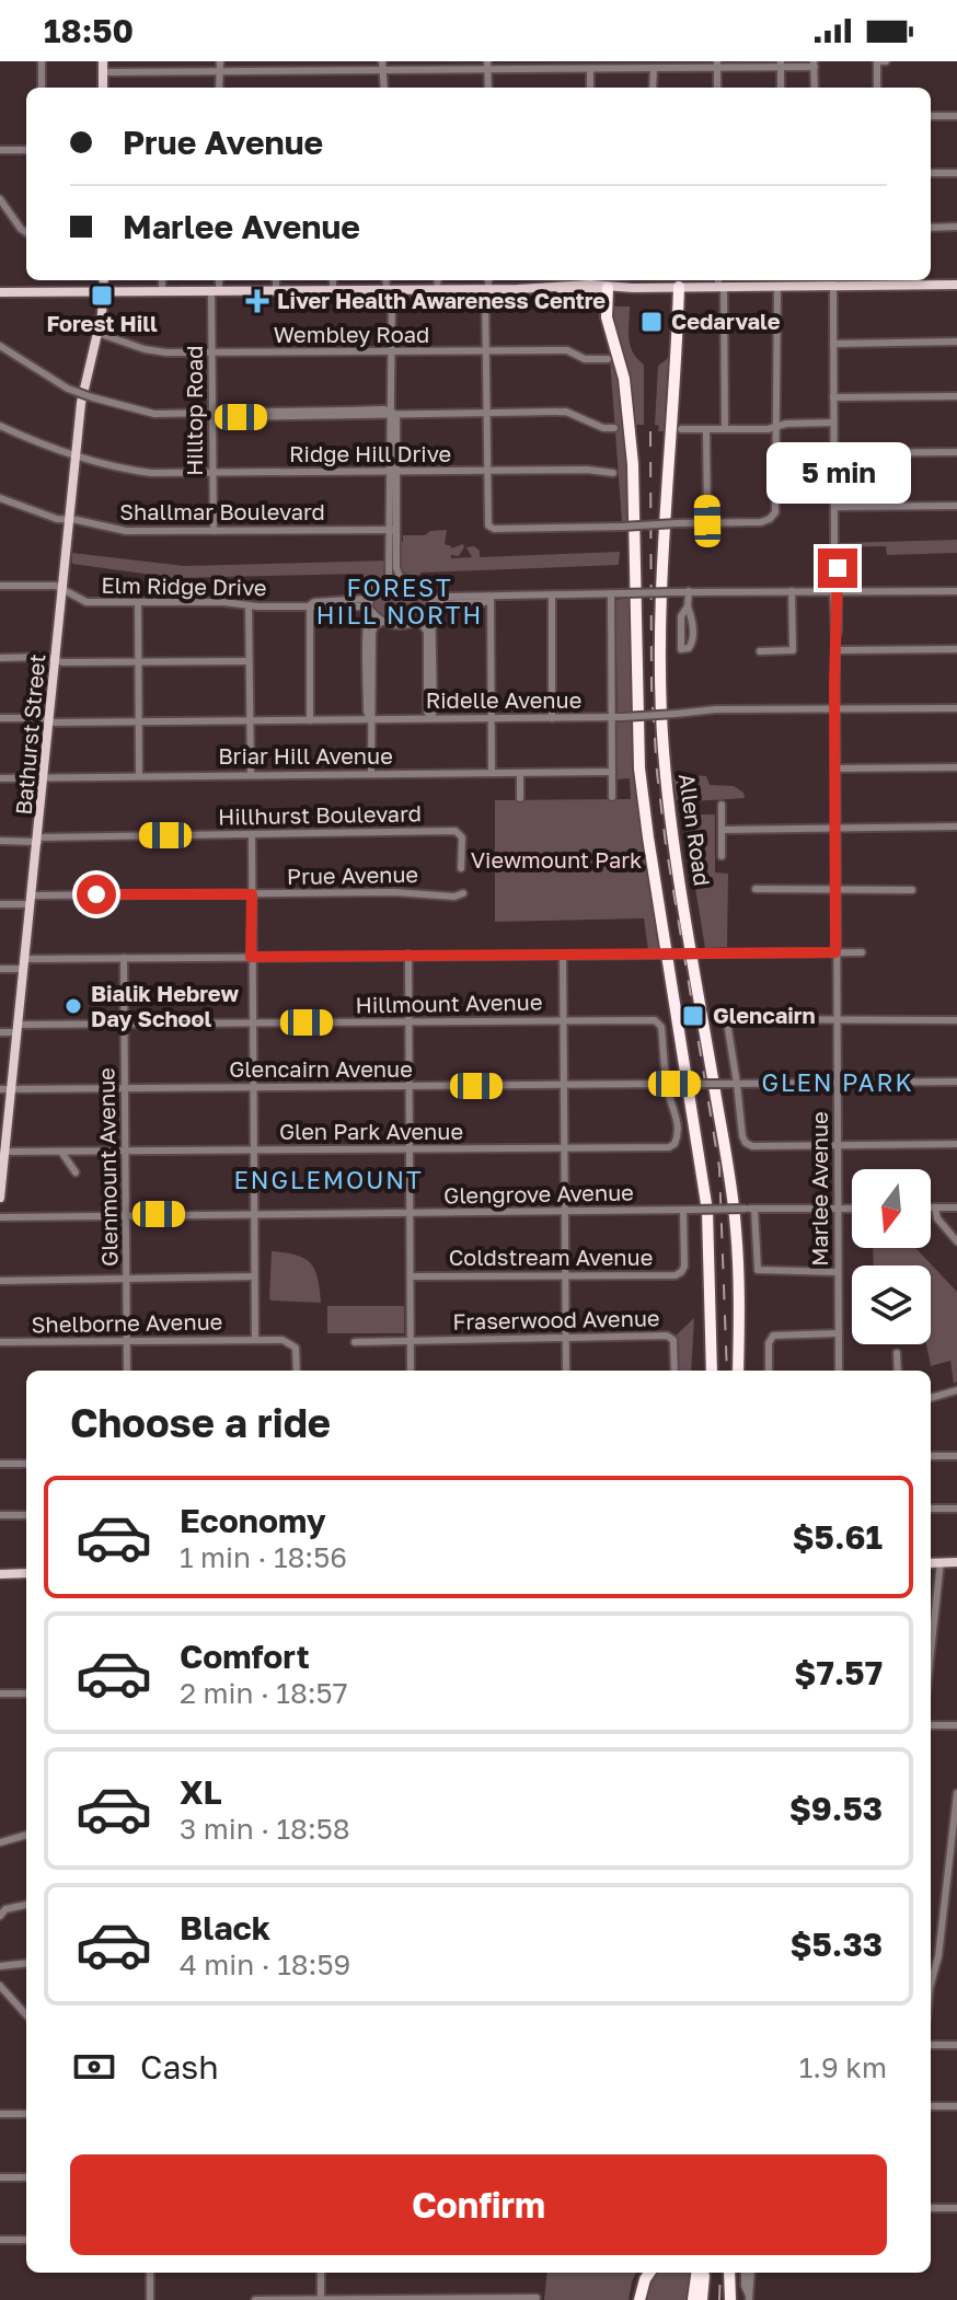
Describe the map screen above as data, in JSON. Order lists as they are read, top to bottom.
{
  "streets": {
    "highway": ["Allen Road"],
    "main road": ["Bathurst Street"],
    "street": [
      "Wembley Road",
      "Hilltop Road",
      "Ridge Hill Drive",
      "Shallmar Boulevard",
      "Elm Ridge Drive",
      "Ridelle Avenue",
      "Briar Hill Avenue",
      "Hillhurst Boulevard",
      "Prue Avenue",
      "Hillmount Avenue",
      "Glencairn Avenue",
      "Glen Park Avenue",
      "Glenmount Avenue",
      "Marlee Avenue",
      "Glengrove Avenue",
      "Coldstream Avenue",
      "Fraserwood Avenue",
      "Shelborne Avenue"
    ]
  },
  "crossings": [
    ["Wembley Road", "Hilltop Road"],
    ["Wembley Road", "Bathurst Street"],
    ["Hilltop Road", "Ridge Hill Drive"],
    ["Hilltop Road", "Shallmar Boulevard"],
    ["Ridge Hill Drive", "Bathurst Street"],
    ["Shallmar Boulevard", "Bathurst Street"],
    ["Elm Ridge Drive", "Bathurst Street"],
    ["Ridelle Avenue", "Bathurst Street"],
    ["Ridelle Avenue", "Allen Road"],
    ["Ridelle Avenue", "Marlee Avenue"],
    ["Bathurst Street", "Briar Hill Avenue"],
    ["Bathurst Street", "Hillhurst Boulevard"],
    ["Bathurst Street", "Prue Avenue"],
    ["Bathurst Street", "Hillmount Avenue"],
    ["Bathurst Street", "Glencairn Avenue"],
    ["Bathurst Street", "Glen Park Avenue"],
    ["Hillmount Avenue", "Glencairn Avenue"],
    ["Hillmount Avenue", "Glen Park Avenue"],
    ["Hillmount Avenue", "Glenmount Avenue"],
    ["Glencairn Avenue", "Glen Park Avenue"],
    ["Glencairn Avenue", "Glenmount Avenue"],
    ["Glencairn Avenue", "Marlee Avenue"],
    ["Glen Park Avenue", "Glenmount Avenue"],
    ["Glenmount Avenue", "Glengrove Avenue"],
    ["Glenmount Avenue", "Shelborne Avenue"],
    ["Marlee Avenue", "Glengrove Avenue"],
    ["Glengrove Avenue", "Coldstream Avenue"]
  ],
  "districts": ["FOREST HILL NORTH", "GLEN PARK", "ENGLEMOUNT"],
  "parks": ["Viewmount Park"],
  "places": {
    "transit": ["Forest Hill", "Cedarvale", "Glencairn"],
    "health": ["Liver Health Awareness Centre"],
    "other": ["Bialik Hebrew Day School"]
  },
  "north": "bottom",
  "page": {
    "status": "18:50",
    "banner": ["Prue Avenue", "Marlee Avenue"],
    "bubble": "5 min",
    "heading": "Choose a ride",
    "list": [
      {
        "name": "Economy",
        "note": "1 min · 18:56",
        "value": "$5.61"
      },
      {
        "name": "Comfort",
        "note": "2 min · 18:57",
        "value": "$7.57"
      },
      {
        "name": "XL",
        "note": "3 min · 18:58",
        "value": "$9.53"
      },
      {
        "name": "Black",
        "note": "4 min · 18:59",
        "value": "$5.33"
      }
    ],
    "pay": ["Cash", "1.9 km"],
    "buttons": "Confirm"
  }
}
